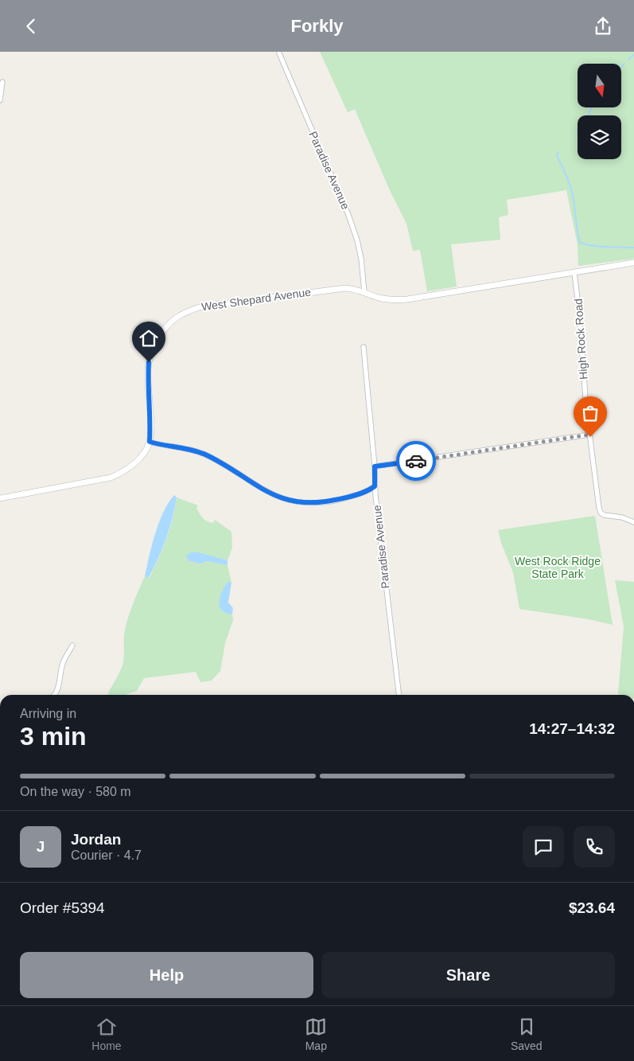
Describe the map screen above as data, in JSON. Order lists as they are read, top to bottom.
{
  "streets": {
    "street": ["Paradise Avenue", "West Shepard Avenue", "High Rock Road"]
  },
  "crossings": [
    ["Paradise Avenue", "West Shepard Avenue"],
    ["West Shepard Avenue", "High Rock Road"]
  ],
  "parks": ["West Rock Ridge State Park"],
  "north": "bottom",
  "page": {
    "header": "Forkly",
    "heading": ["3 min", "Arriving in", "14:27–14:32"],
    "panel": [
      "Jordan",
      "Courier · 4.7",
      "Order #5394",
      "$23.64"
    ],
    "bar": "On the way · 580 m",
    "round": "J",
    "buttons": ["Help", "Share"],
    "tabs": ["Home", "Map", "Saved"]
  }
}
